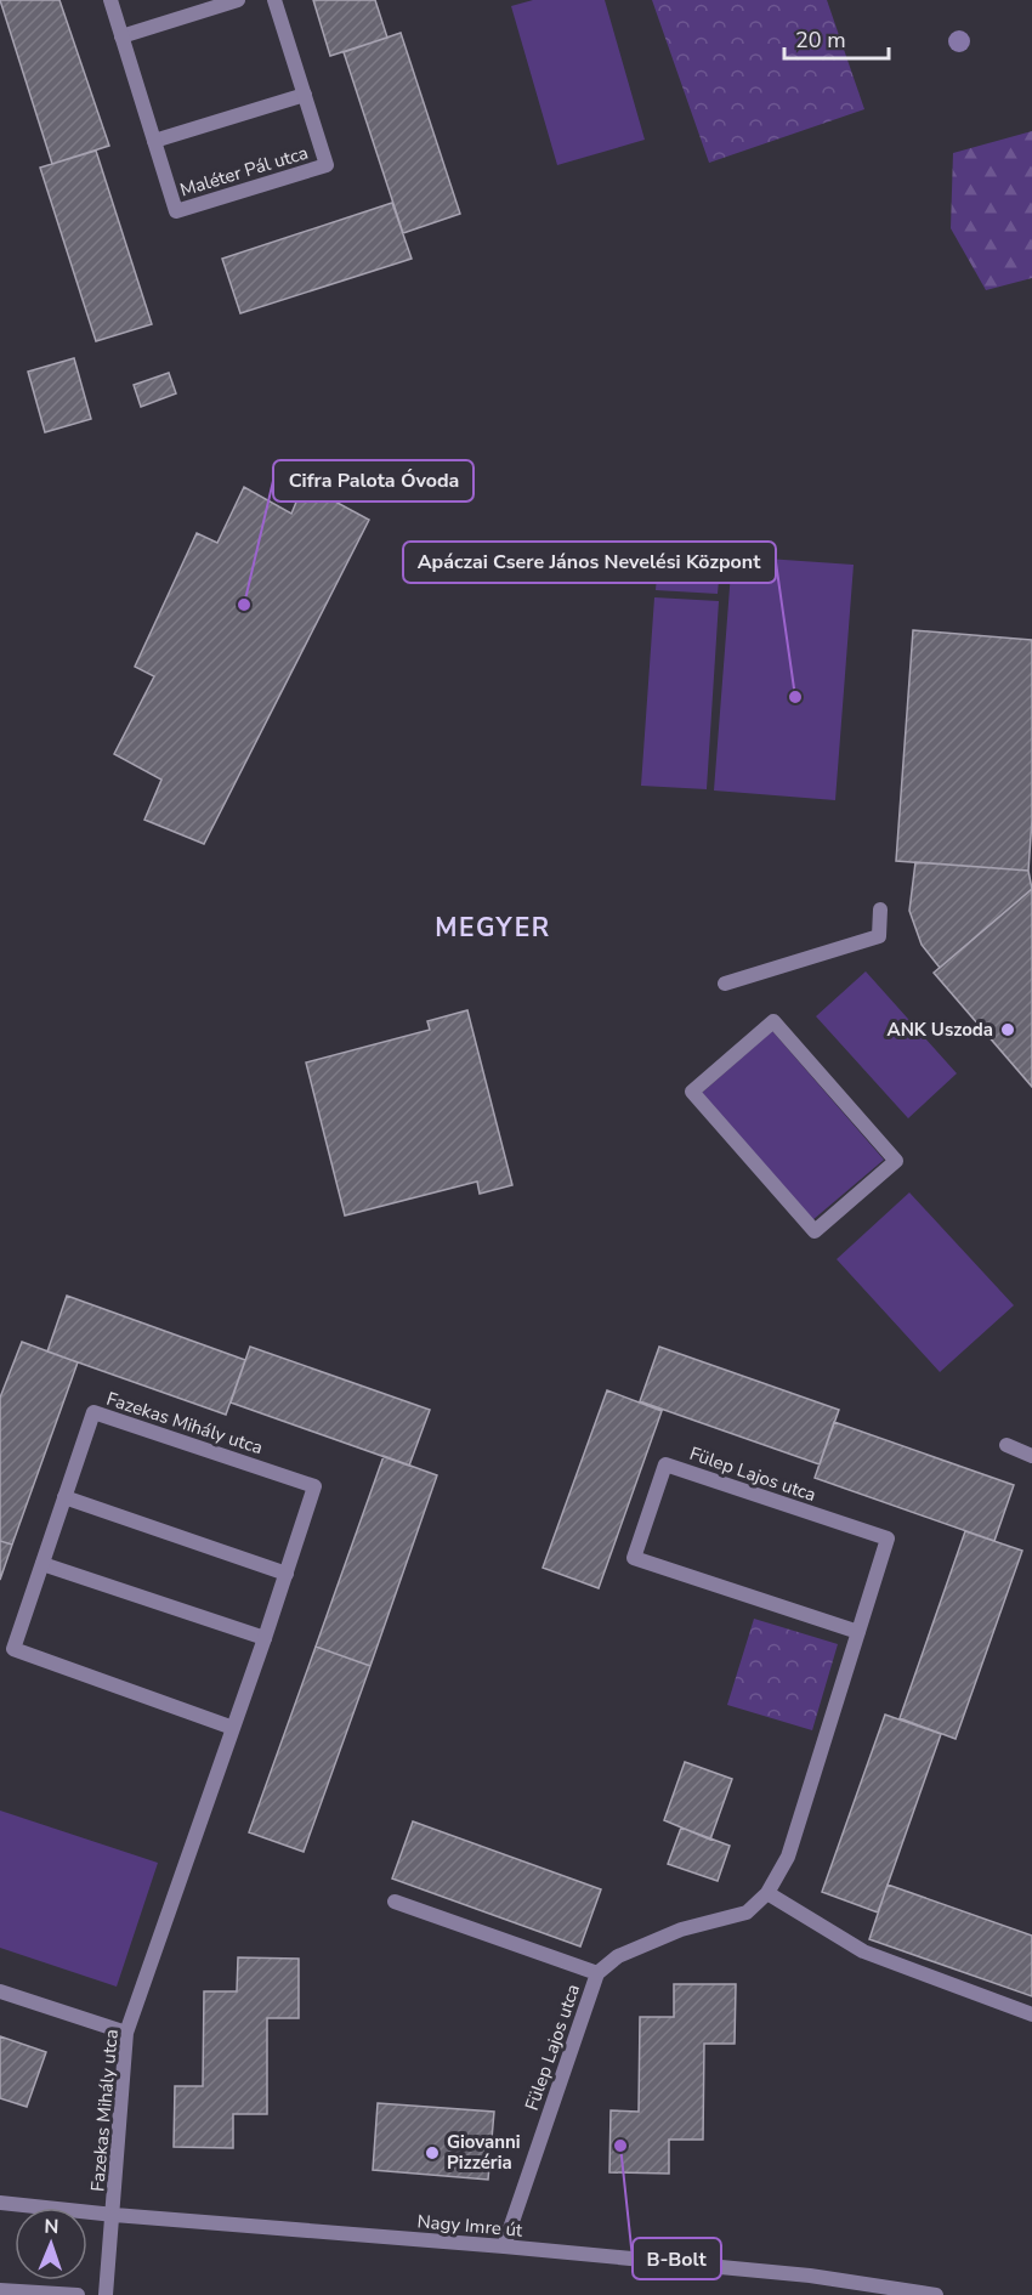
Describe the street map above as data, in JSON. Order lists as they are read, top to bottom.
{
  "streets": {
    "street": [
      "Maléter Pál utca",
      "Fazekas Mihály utca",
      "Fülep Lajos utca",
      "Nagy Imre út"
    ]
  },
  "crossings": [
    ["Fazekas Mihály utca", "Nagy Imre út"],
    ["Fülep Lajos utca", "Nagy Imre út"]
  ],
  "districts": ["MEGYER"],
  "places": [
    "Cifra Palota Óvoda",
    "Apáczai Csere János Nevelési Központ",
    "ANK Uszoda",
    "B-Bolt",
    "Giovanni Pizzéria"
  ],
  "scale_bar": "20 m",
  "north": "top"
}
